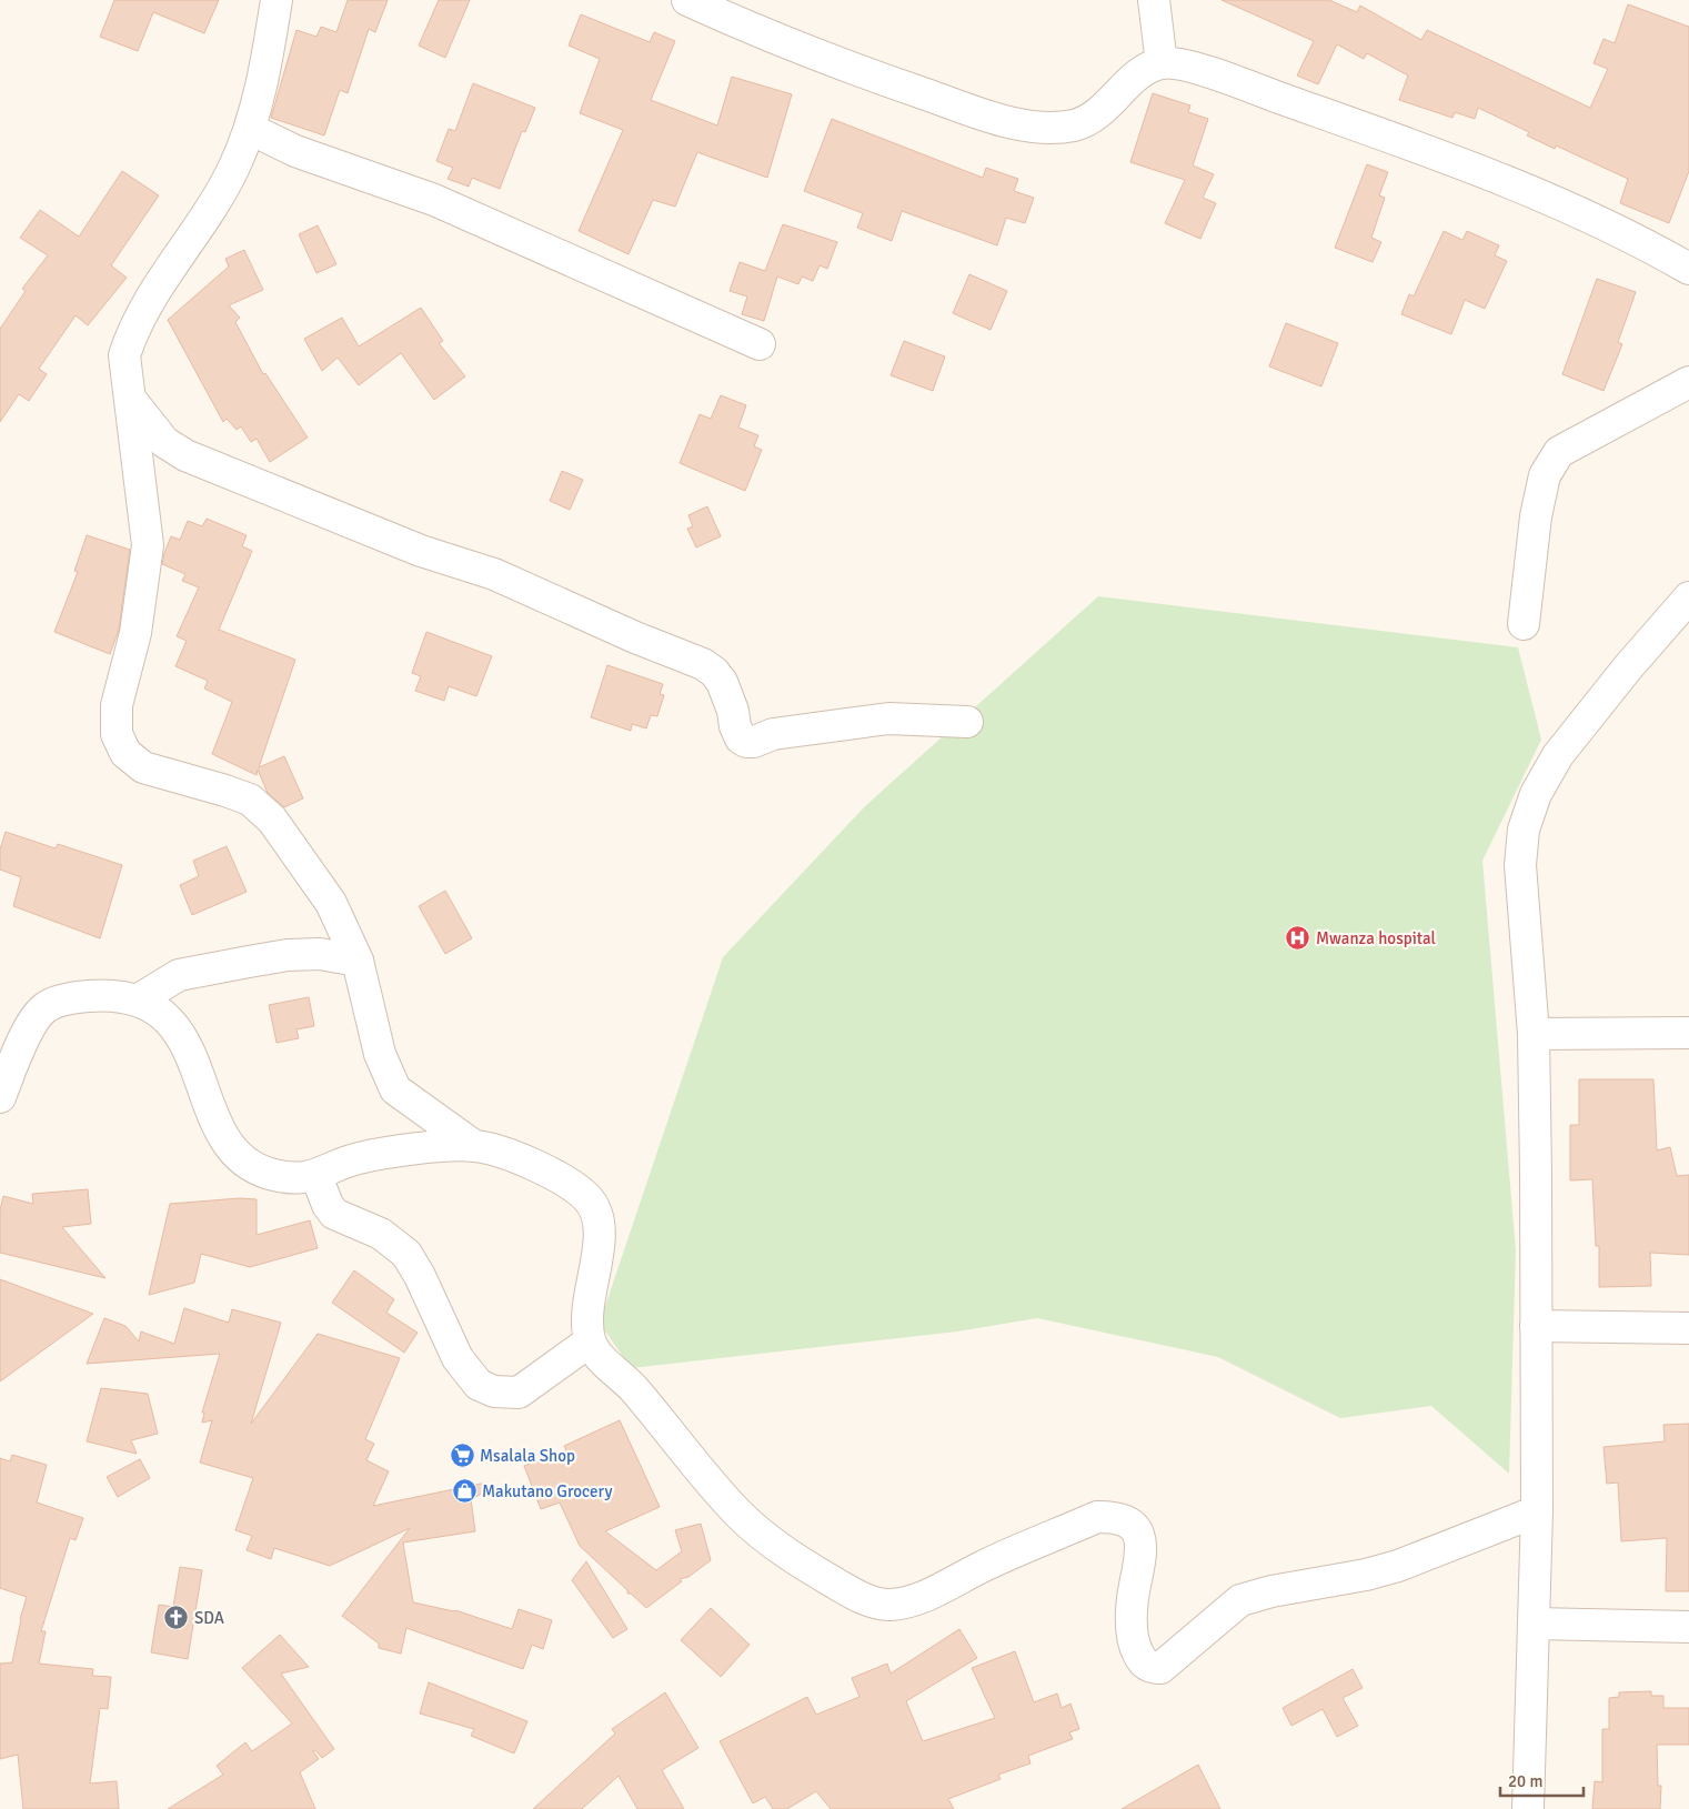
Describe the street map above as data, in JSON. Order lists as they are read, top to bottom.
{
  "places": {
    "hospital": ["Mwanza hospital"],
    "supermarket": ["Msalala Shop"],
    "shop": ["Makutano Grocery"],
    "church": ["SDA"]
  },
  "scale_bar": "20 m"
}
